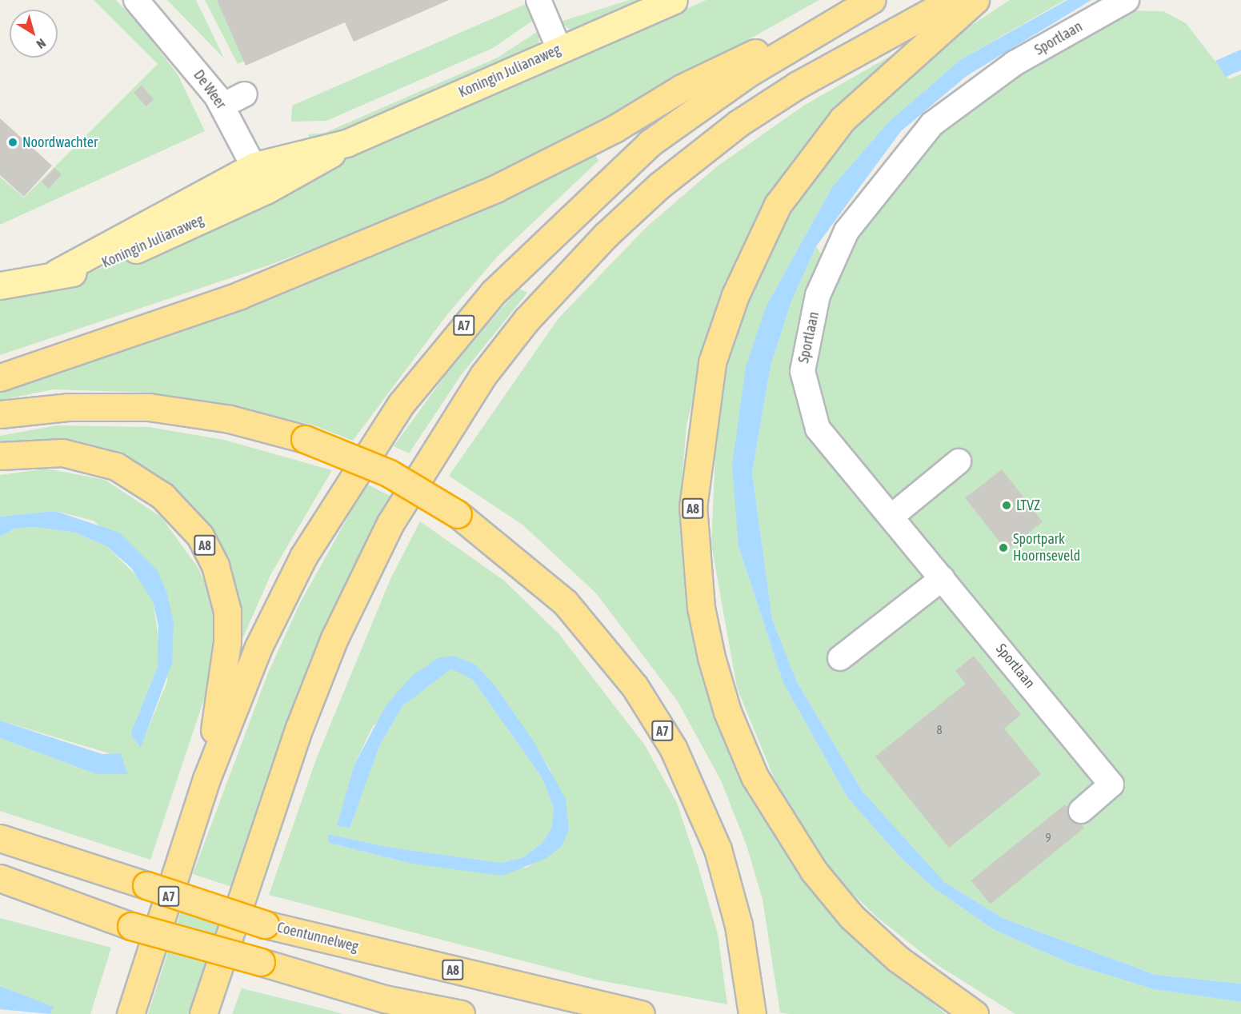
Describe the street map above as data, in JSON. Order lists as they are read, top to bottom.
{
  "streets": {
    "highway": ["A7", "A8", "Coentunnelweg"],
    "main road": ["Koningin Julianaweg"],
    "street": ["Sportlaan", "De Weer"]
  },
  "crossings": [
    ["Koningin Julianaweg", "De Weer"],
    ["A7", "A8"]
  ],
  "places": ["Noordwachter", "LTVZ", "Sportpark Hoornseveld"],
  "house_numbers": ["8", "9"],
  "north": "bottom right"
}
